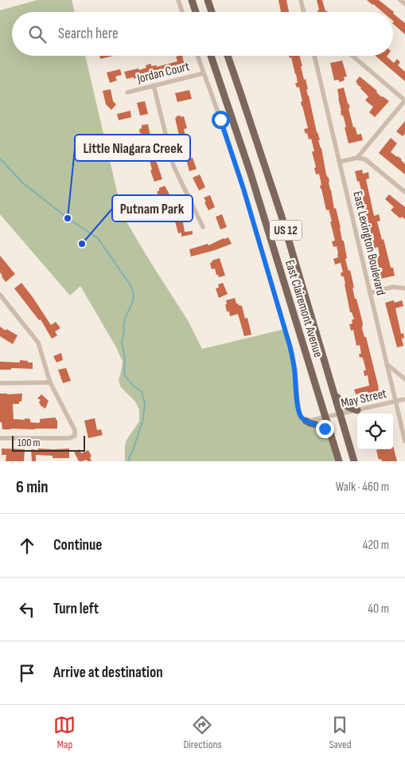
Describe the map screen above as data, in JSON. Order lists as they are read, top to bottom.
{
  "streets": {
    "main road": ["US 12", "East Clairemont Avenue"],
    "street": ["Jordan Court", "East Lexington Boulevard", "May Street"]
  },
  "crossings": [
    ["East Lexington Boulevard", "May Street"],
    ["East Clairemont Avenue", "May Street"]
  ],
  "places": ["Little Niagara Creek", "Putnam Park"],
  "scale_bar": "100 m",
  "page": {
    "search": "Search here",
    "scale": "100 m",
    "heading": ["6 min", "Walk · 460 m"],
    "list": [
      ["Continue", "420 m"],
      ["Turn left", "40 m"],
      "Arrive at destination"
    ],
    "nav": ["Map", "Directions", "Saved"]
  }
}
